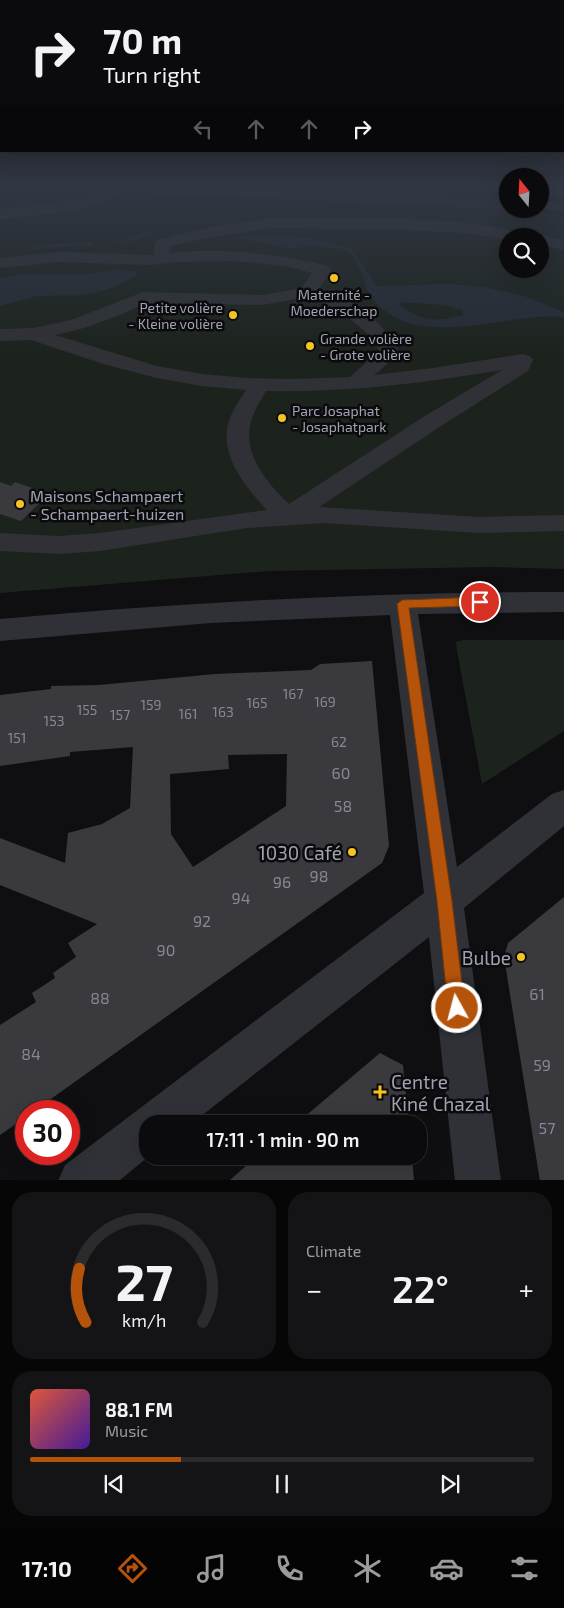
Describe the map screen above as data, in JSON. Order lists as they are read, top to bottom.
{
  "places": {
    "other": [
      "Maternité - Moederschap",
      "Petite volière - Kleine volière",
      "Grande volière - Grote volière",
      "Parc Josaphat - Josaphatpark",
      "Maisons Schampaert - Schampaert-huizen",
      "1030 Café",
      "Bulbe"
    ],
    "health": ["Centre Kiné Chazal"]
  },
  "house_numbers": [
    "167",
    "169",
    "165",
    "159",
    "155",
    "163",
    "161",
    "157",
    "153",
    "151",
    "62",
    "60",
    "58",
    "98",
    "96",
    "94",
    "92",
    "90",
    "61",
    "88",
    "84",
    "59",
    "57"
  ],
  "north": "top",
  "page": {
    "turn": ["70 m", "Turn right"],
    "limit": "30",
    "trip": "17:11 · 1 min · 90 m",
    "tile": "Climate",
    "heat": ["−", "22°", "+"],
    "song": ["88.1 FM", "Music"],
    "tabs": "17:10",
    "gauge": ["27", "km/h"]
  }
}
